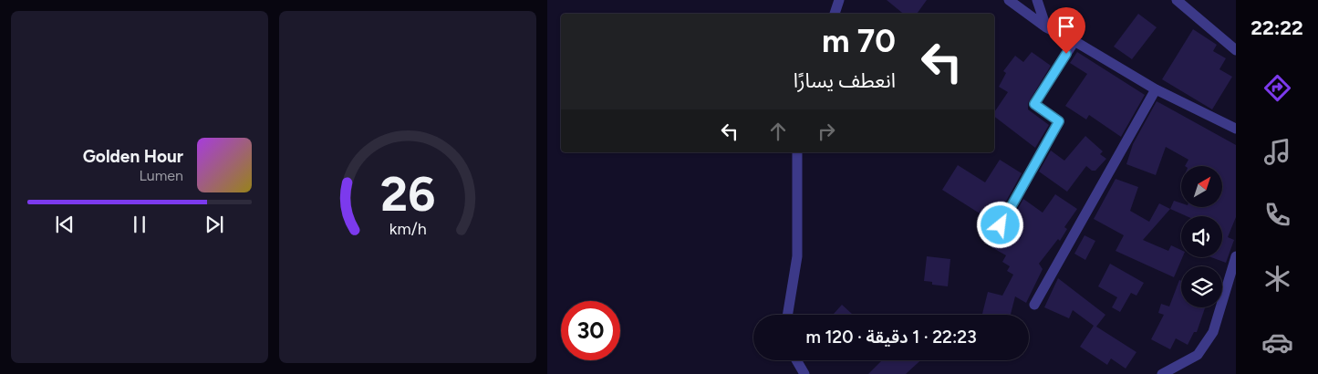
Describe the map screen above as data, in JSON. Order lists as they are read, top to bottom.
{
  "north": "top right",
  "page": {
    "tabs": "22:22",
    "turn": ["70 m", "انعطف يسارًا"],
    "song": ["Golden Hour", "Lumen"],
    "limit": "30",
    "trip": "22:23 · 1 دقيقة · 120 m",
    "gauge": ["26", "km/h"]
  }
}
